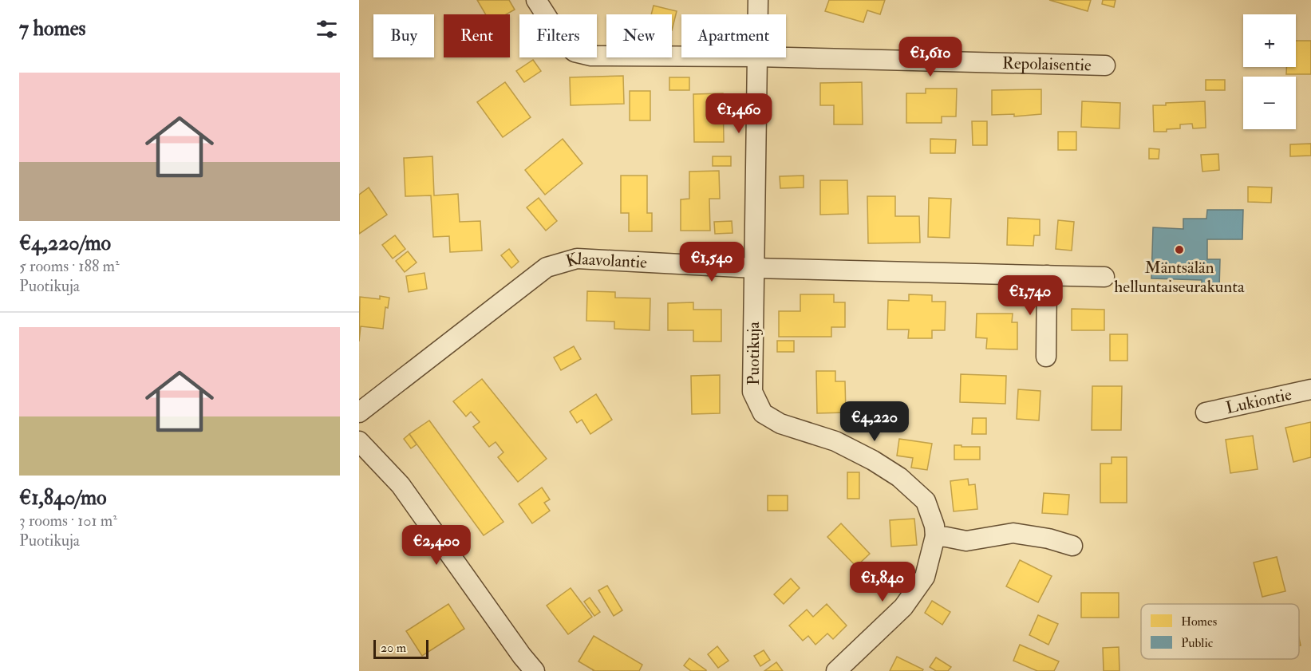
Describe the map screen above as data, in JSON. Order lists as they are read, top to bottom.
{
  "streets": {
    "street": [
      "Repolaisentie",
      "Klaavolantie",
      "Puotikuja",
      "Lukiontie"
    ]
  },
  "crossings": [
    ["Klaavolantie", "Puotikuja"]
  ],
  "places": ["Mäntsälän helluntaiseurakunta"],
  "legend": ["Homes", "Public"],
  "scale_bar": "20 m",
  "page": {
    "heading": "7 homes",
    "map_buttons": ["+", "−"],
    "chip": [
      "Buy",
      "Rent",
      "Filters",
      "New",
      "Apartment"
    ],
    "price": [
      "€1,610",
      "€1,460",
      "€1,540",
      "€1,740",
      "€4,220",
      "€2,400",
      "€1,840"
    ],
    "list": [
      {
        "name": "€4,220/mo",
        "note": "5 rooms · 188 m² · Puotikuja"
      },
      {
        "name": "€1,840/mo",
        "note": "3 rooms · 101 m² · Puotikuja"
      }
    ],
    "scale": "20 m"
  }
}
